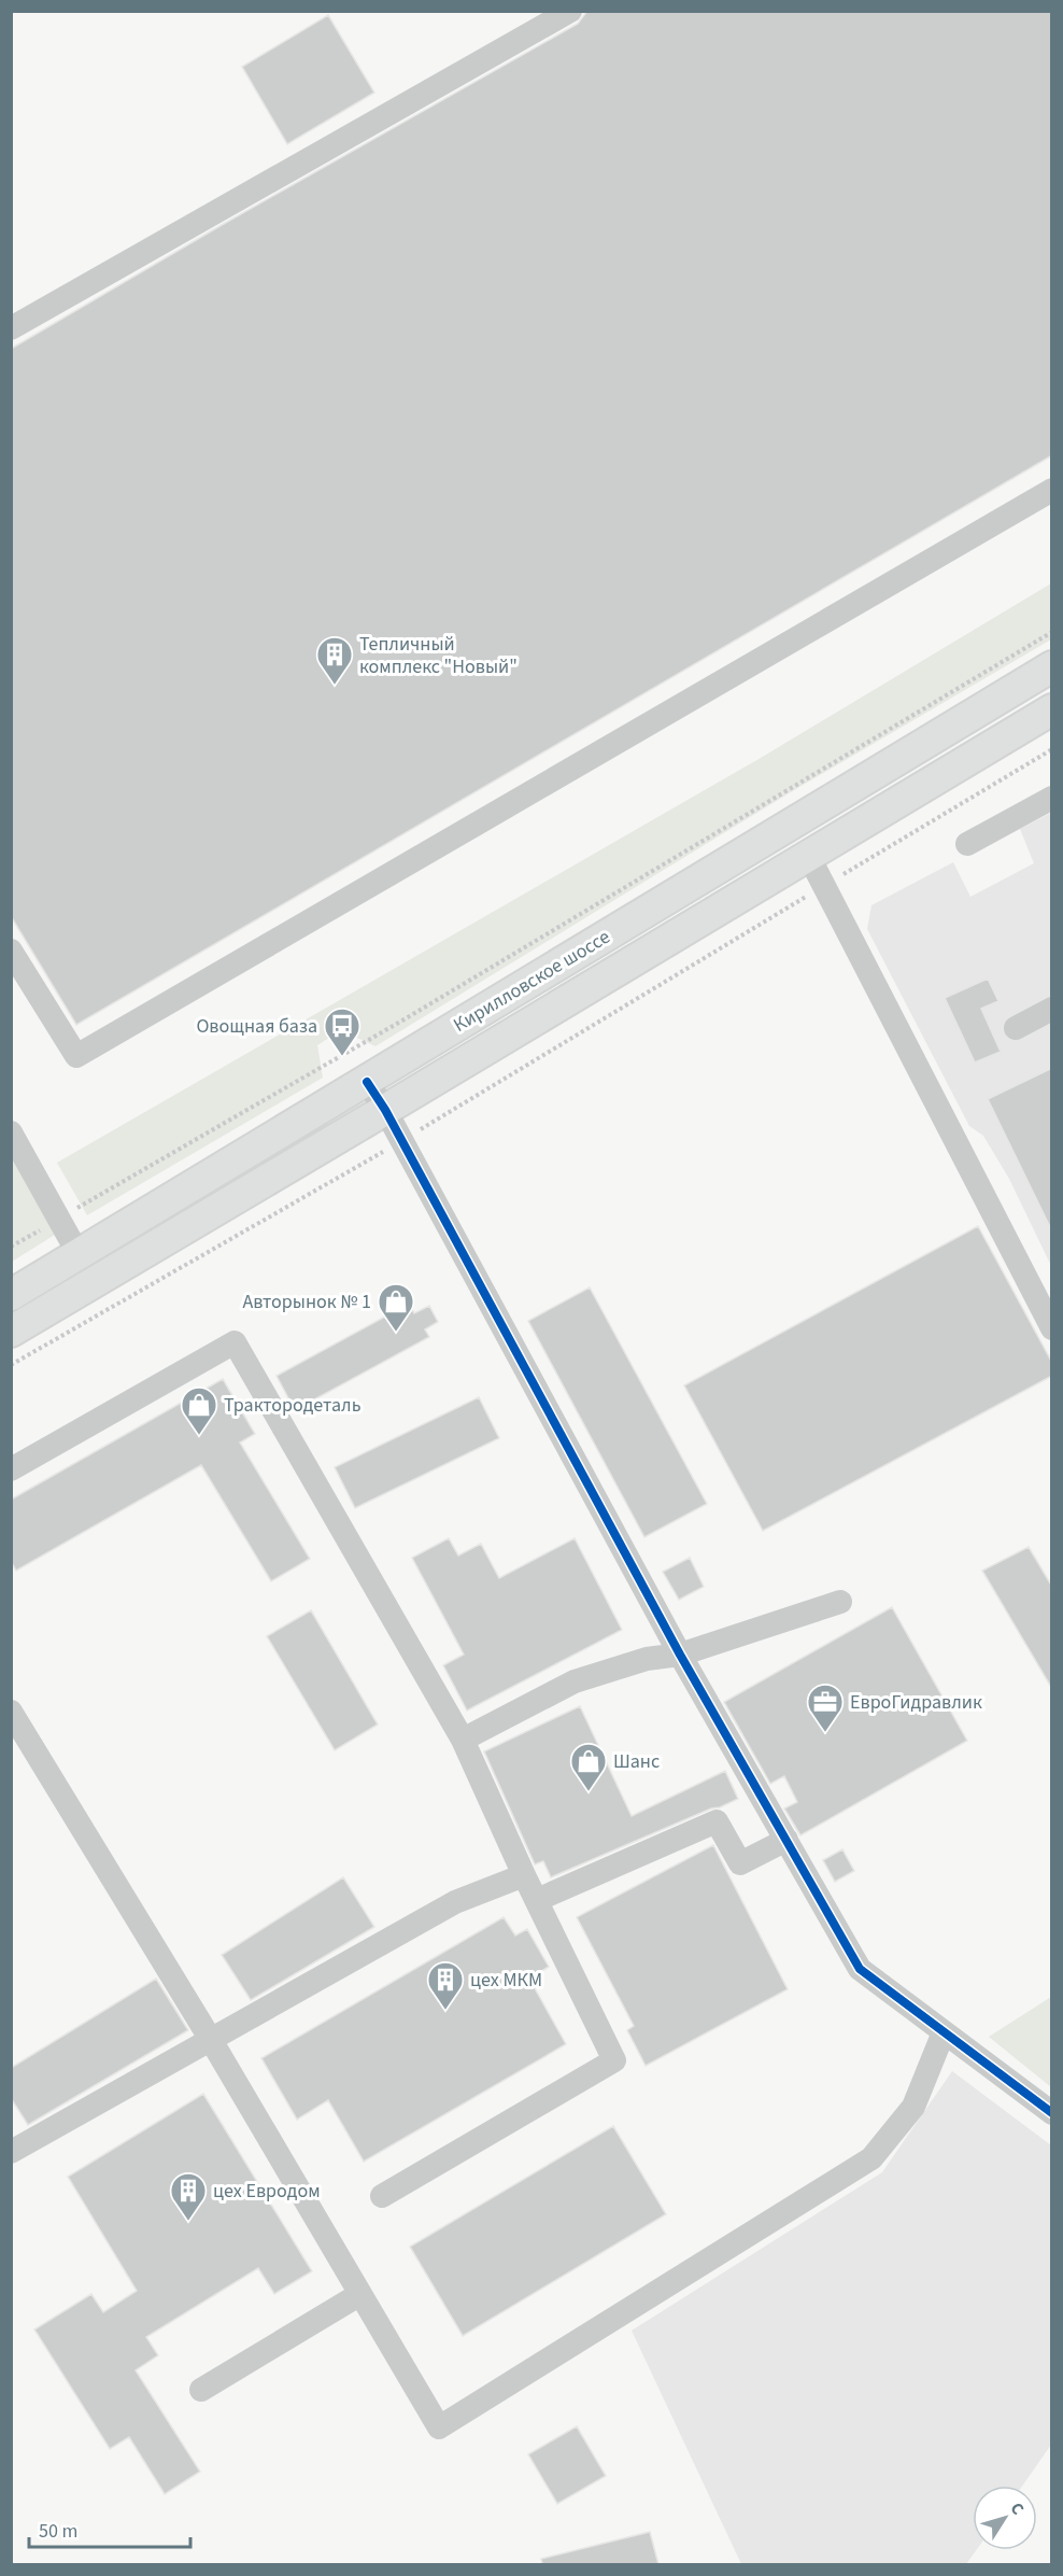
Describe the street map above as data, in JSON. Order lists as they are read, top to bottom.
{
  "streets": {
    "main road": ["Кирилловское шоссе"]
  },
  "places": {
    "building": ["Тепличный комплекс \"Новый\"", "цех МКМ", "цех Евродом"],
    "bus stop": ["Овощная база"],
    "shop": ["Авторынок № 1", "Трактородеталь", "Шанс"],
    "office": ["ЕвроГидравлик"]
  },
  "scale_bar": "50 m",
  "north": "top right"
}
